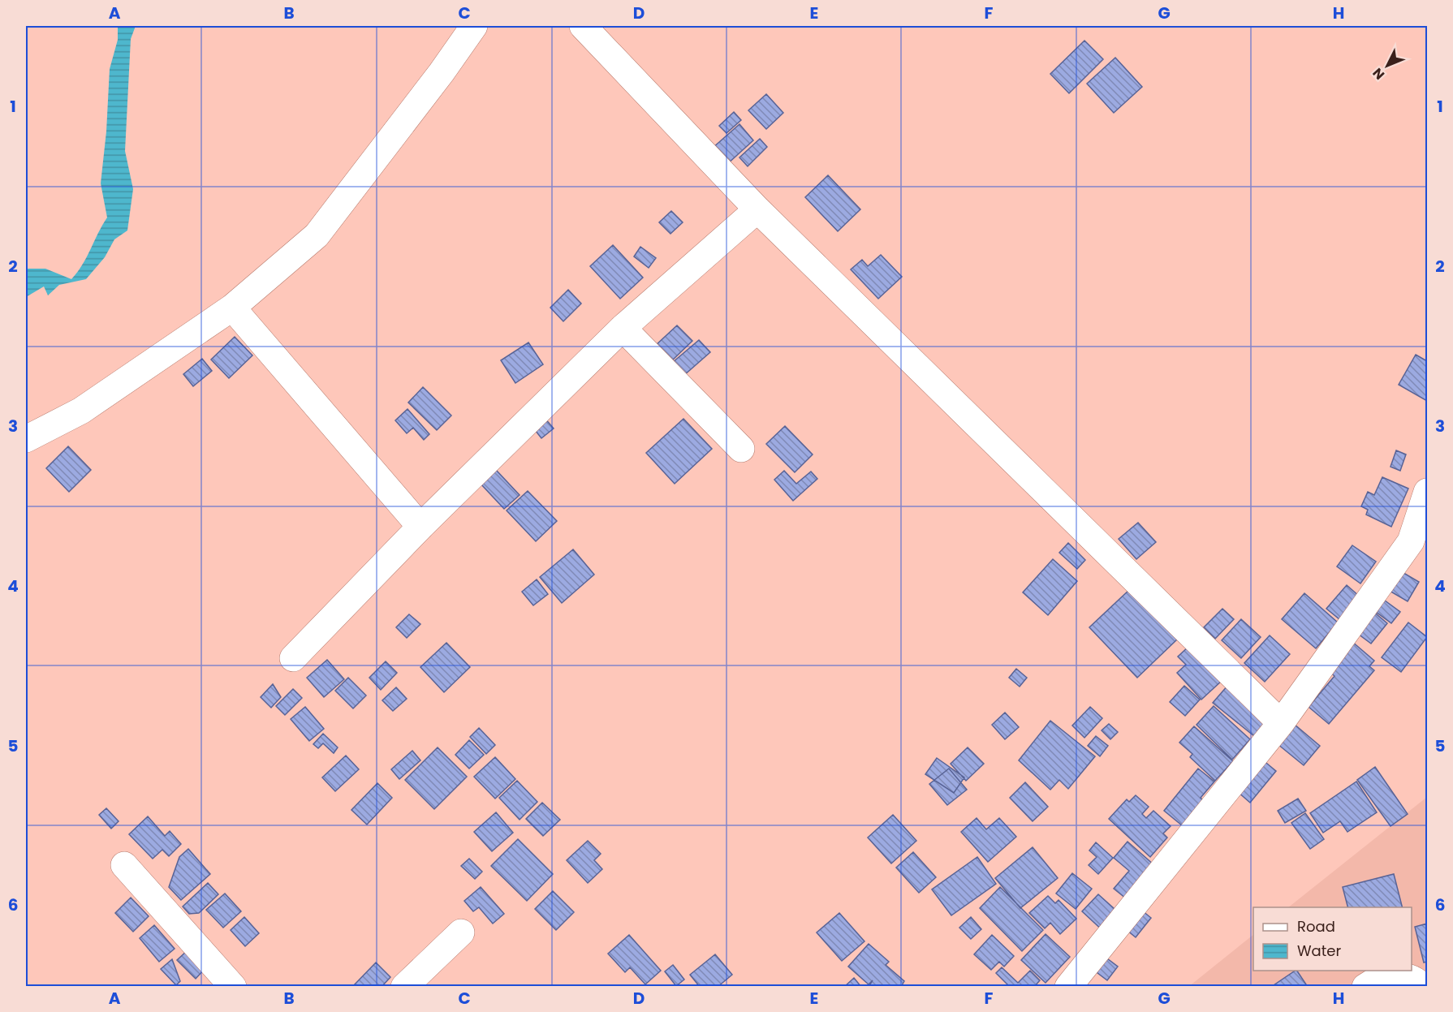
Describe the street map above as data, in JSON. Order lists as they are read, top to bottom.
{
  "legend": ["Road", "Water"],
  "north": "bottom left",
  "grid": {
    "columns": [
      "A",
      "B",
      "C",
      "D",
      "E",
      "F",
      "G",
      "H"
    ],
    "rows": [
      "1",
      "2",
      "3",
      "4",
      "5",
      "6"
    ]
  }
}
